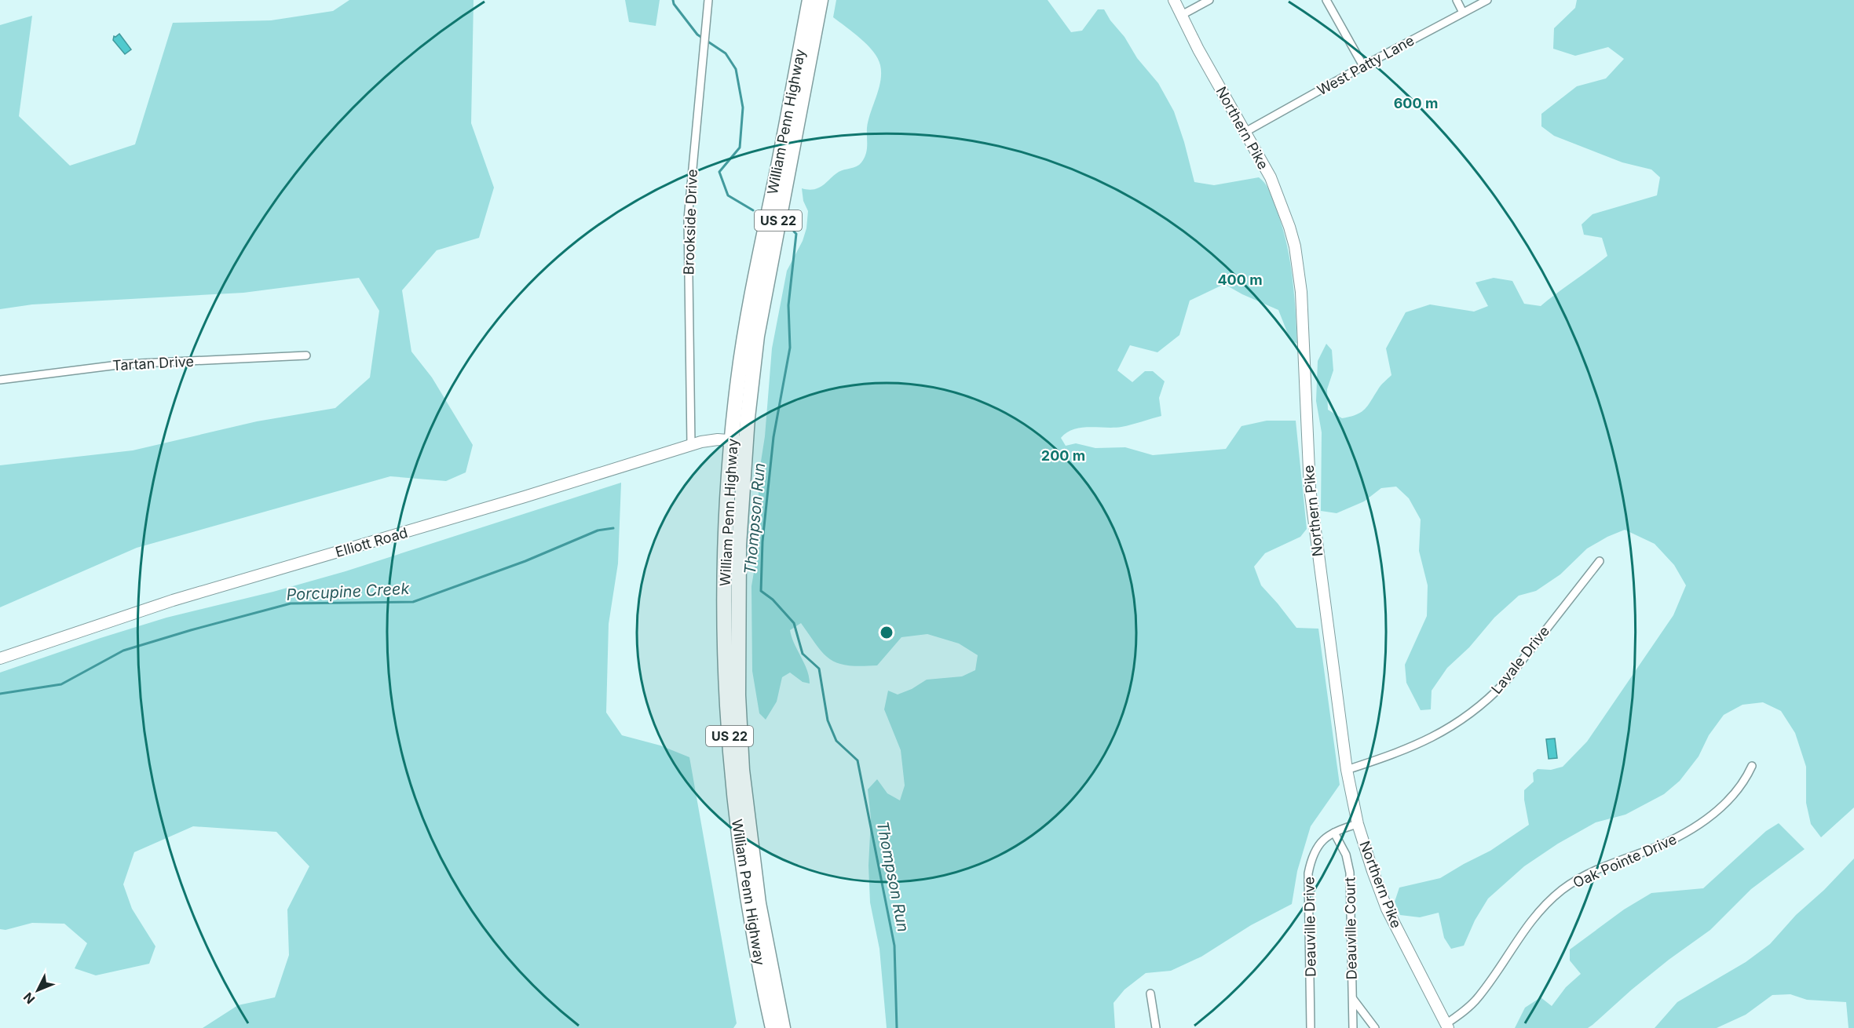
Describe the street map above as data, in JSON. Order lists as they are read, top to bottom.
{
  "streets": {
    "highway": ["William Penn Highway", "US 22"],
    "main road": ["Northern Pike", "Elliott Road"],
    "street": [
      "West Patty Lane",
      "Brookside Drive",
      "Tartan Drive",
      "Lavale Drive",
      "Oak Pointe Drive",
      "Deauville Drive",
      "Deauville Court"
    ]
  },
  "crossings": [
    ["West Patty Lane", "Northern Pike"],
    ["William Penn Highway", "Elliott Road"],
    ["Northern Pike", "Lavale Drive"],
    ["Northern Pike", "Oak Pointe Drive"],
    ["Northern Pike", "Deauville Drive"],
    ["Brookside Drive", "Elliott Road"],
    ["Deauville Drive", "Deauville Court"]
  ],
  "water": ["Thompson Run", "Porcupine Creek"],
  "north": "bottom left",
  "rings": ["600 m", "400 m", "200 m"]
}
